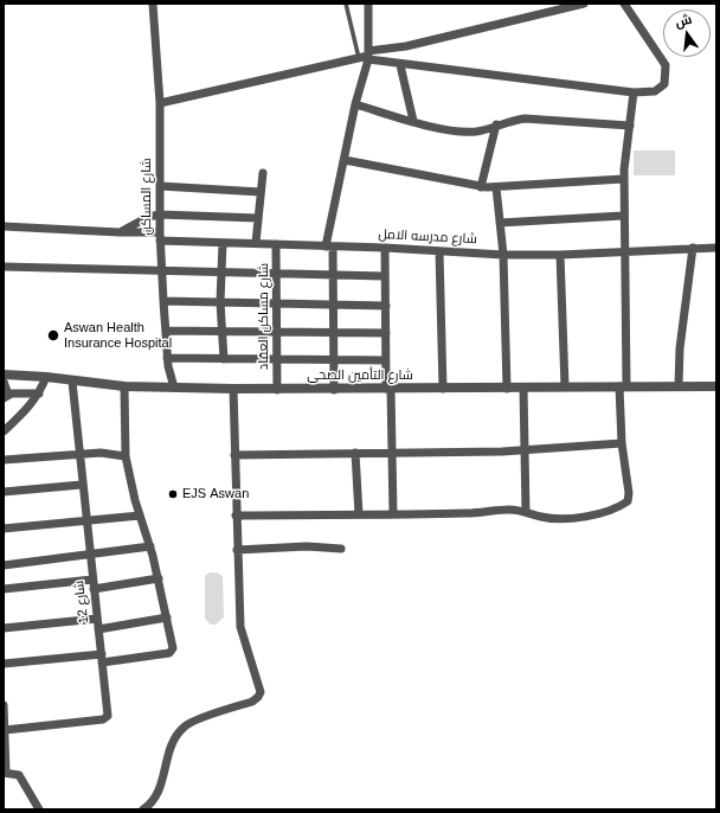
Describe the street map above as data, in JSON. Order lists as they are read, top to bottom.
{
  "streets": {
    "street": [
      "شارع المساكن",
      "شارع مدرسه الامل",
      "شارع مساكن العقاد",
      "شارع التأمين الصحى",
      "شارع 12"
    ]
  },
  "crossings": [
    ["شارع المساكن", "شارع مدرسه الامل"],
    ["شارع المساكن", "شارع التأمين الصحى"],
    ["شارع مدرسه الامل", "شارع مساكن العقاد"],
    ["شارع مساكن العقاد", "شارع التأمين الصحى"],
    ["شارع التأمين الصحى", "شارع 12"]
  ],
  "places": ["Aswan Health Insurance Hospital", "EJS Aswan"],
  "north": "top"
}
